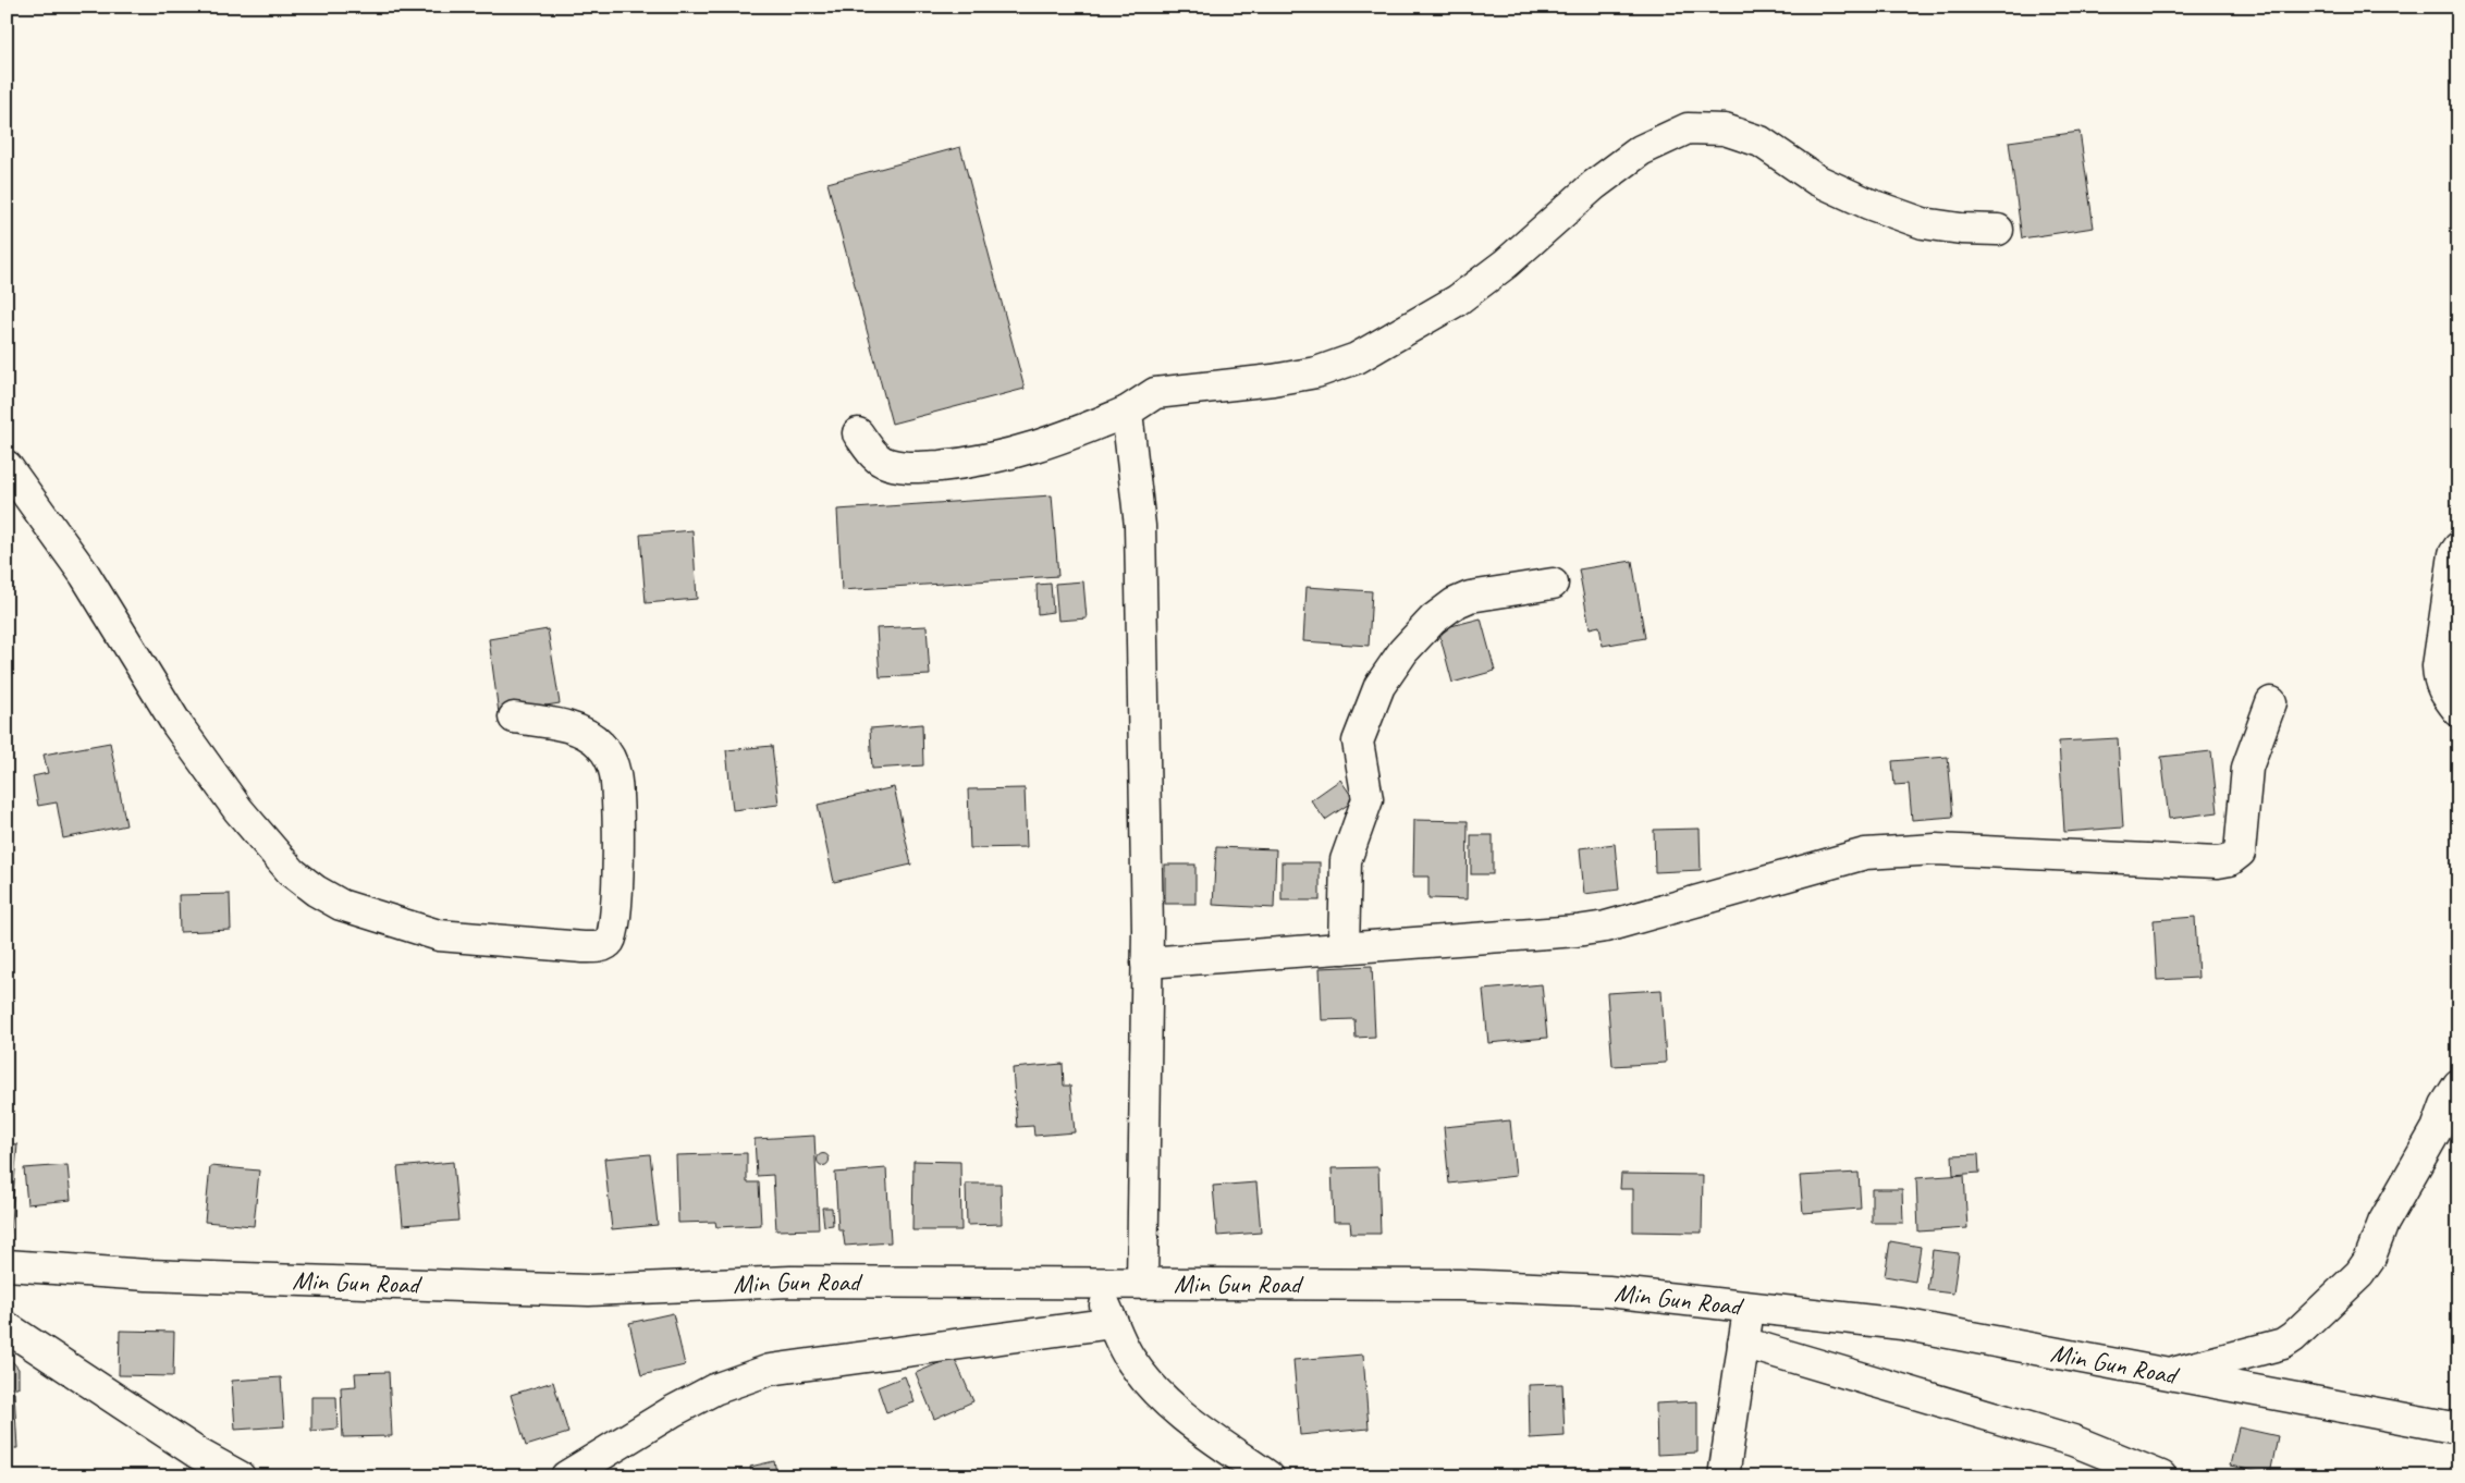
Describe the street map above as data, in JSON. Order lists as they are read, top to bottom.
{
  "streets": {
    "street": ["Min Gun Road"]
  }
}
